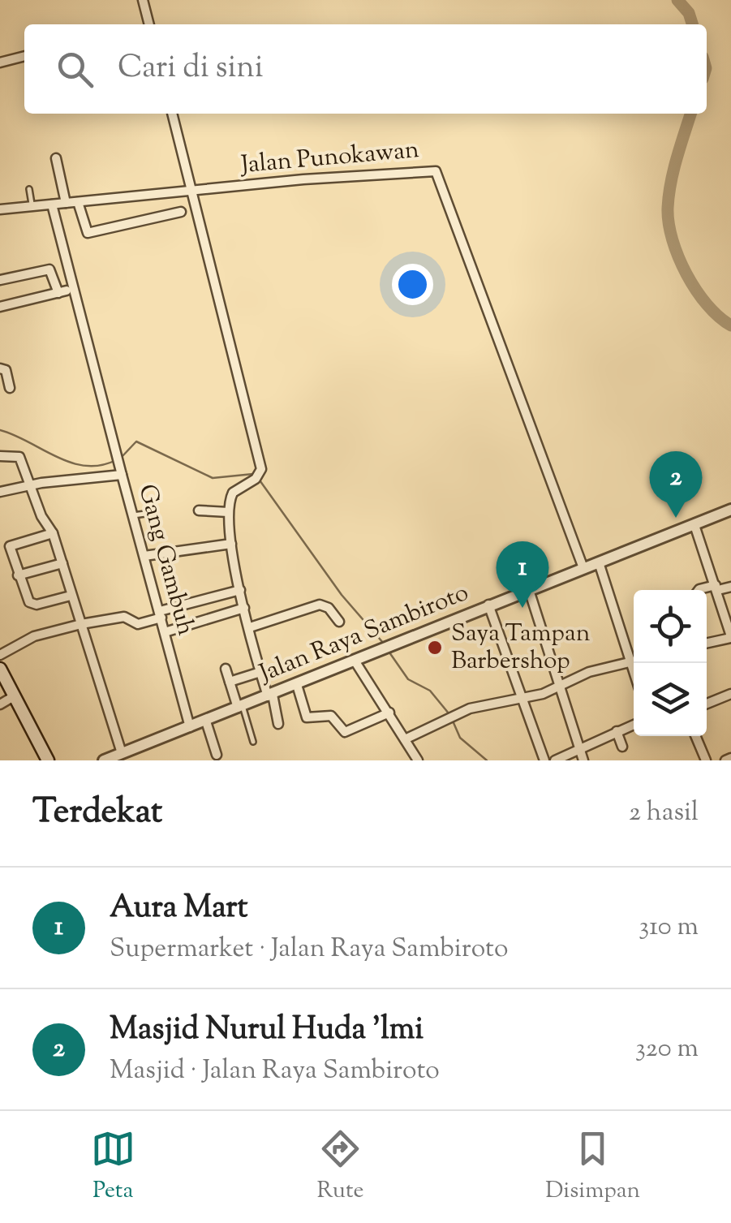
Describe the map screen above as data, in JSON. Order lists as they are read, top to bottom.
{
  "streets": {
    "street": ["Jalan Punokawan", "Gang Gambuh", "Jalan Raya Sambiroto"]
  },
  "crossings": [
    ["Jalan Punokawan", "Jalan Raya Sambiroto"],
    ["Gang Gambuh", "Jalan Raya Sambiroto"]
  ],
  "places": ["Saya Tampan Barbershop"],
  "page": {
    "search": "Cari di sini",
    "pins": ["2", "1"],
    "heading": ["Terdekat", "2 hasil"],
    "list": [
      {
        "mark": "1",
        "name": "Aura Mart",
        "note": "Supermarket · Jalan Raya Sambiroto",
        "value": "310 m"
      },
      {
        "mark": "2",
        "name": "Masjid Nurul Huda 'lmi",
        "note": "Masjid · Jalan Raya Sambiroto",
        "value": "320 m"
      }
    ],
    "nav": ["Peta", "Rute", "Disimpan"]
  }
}
